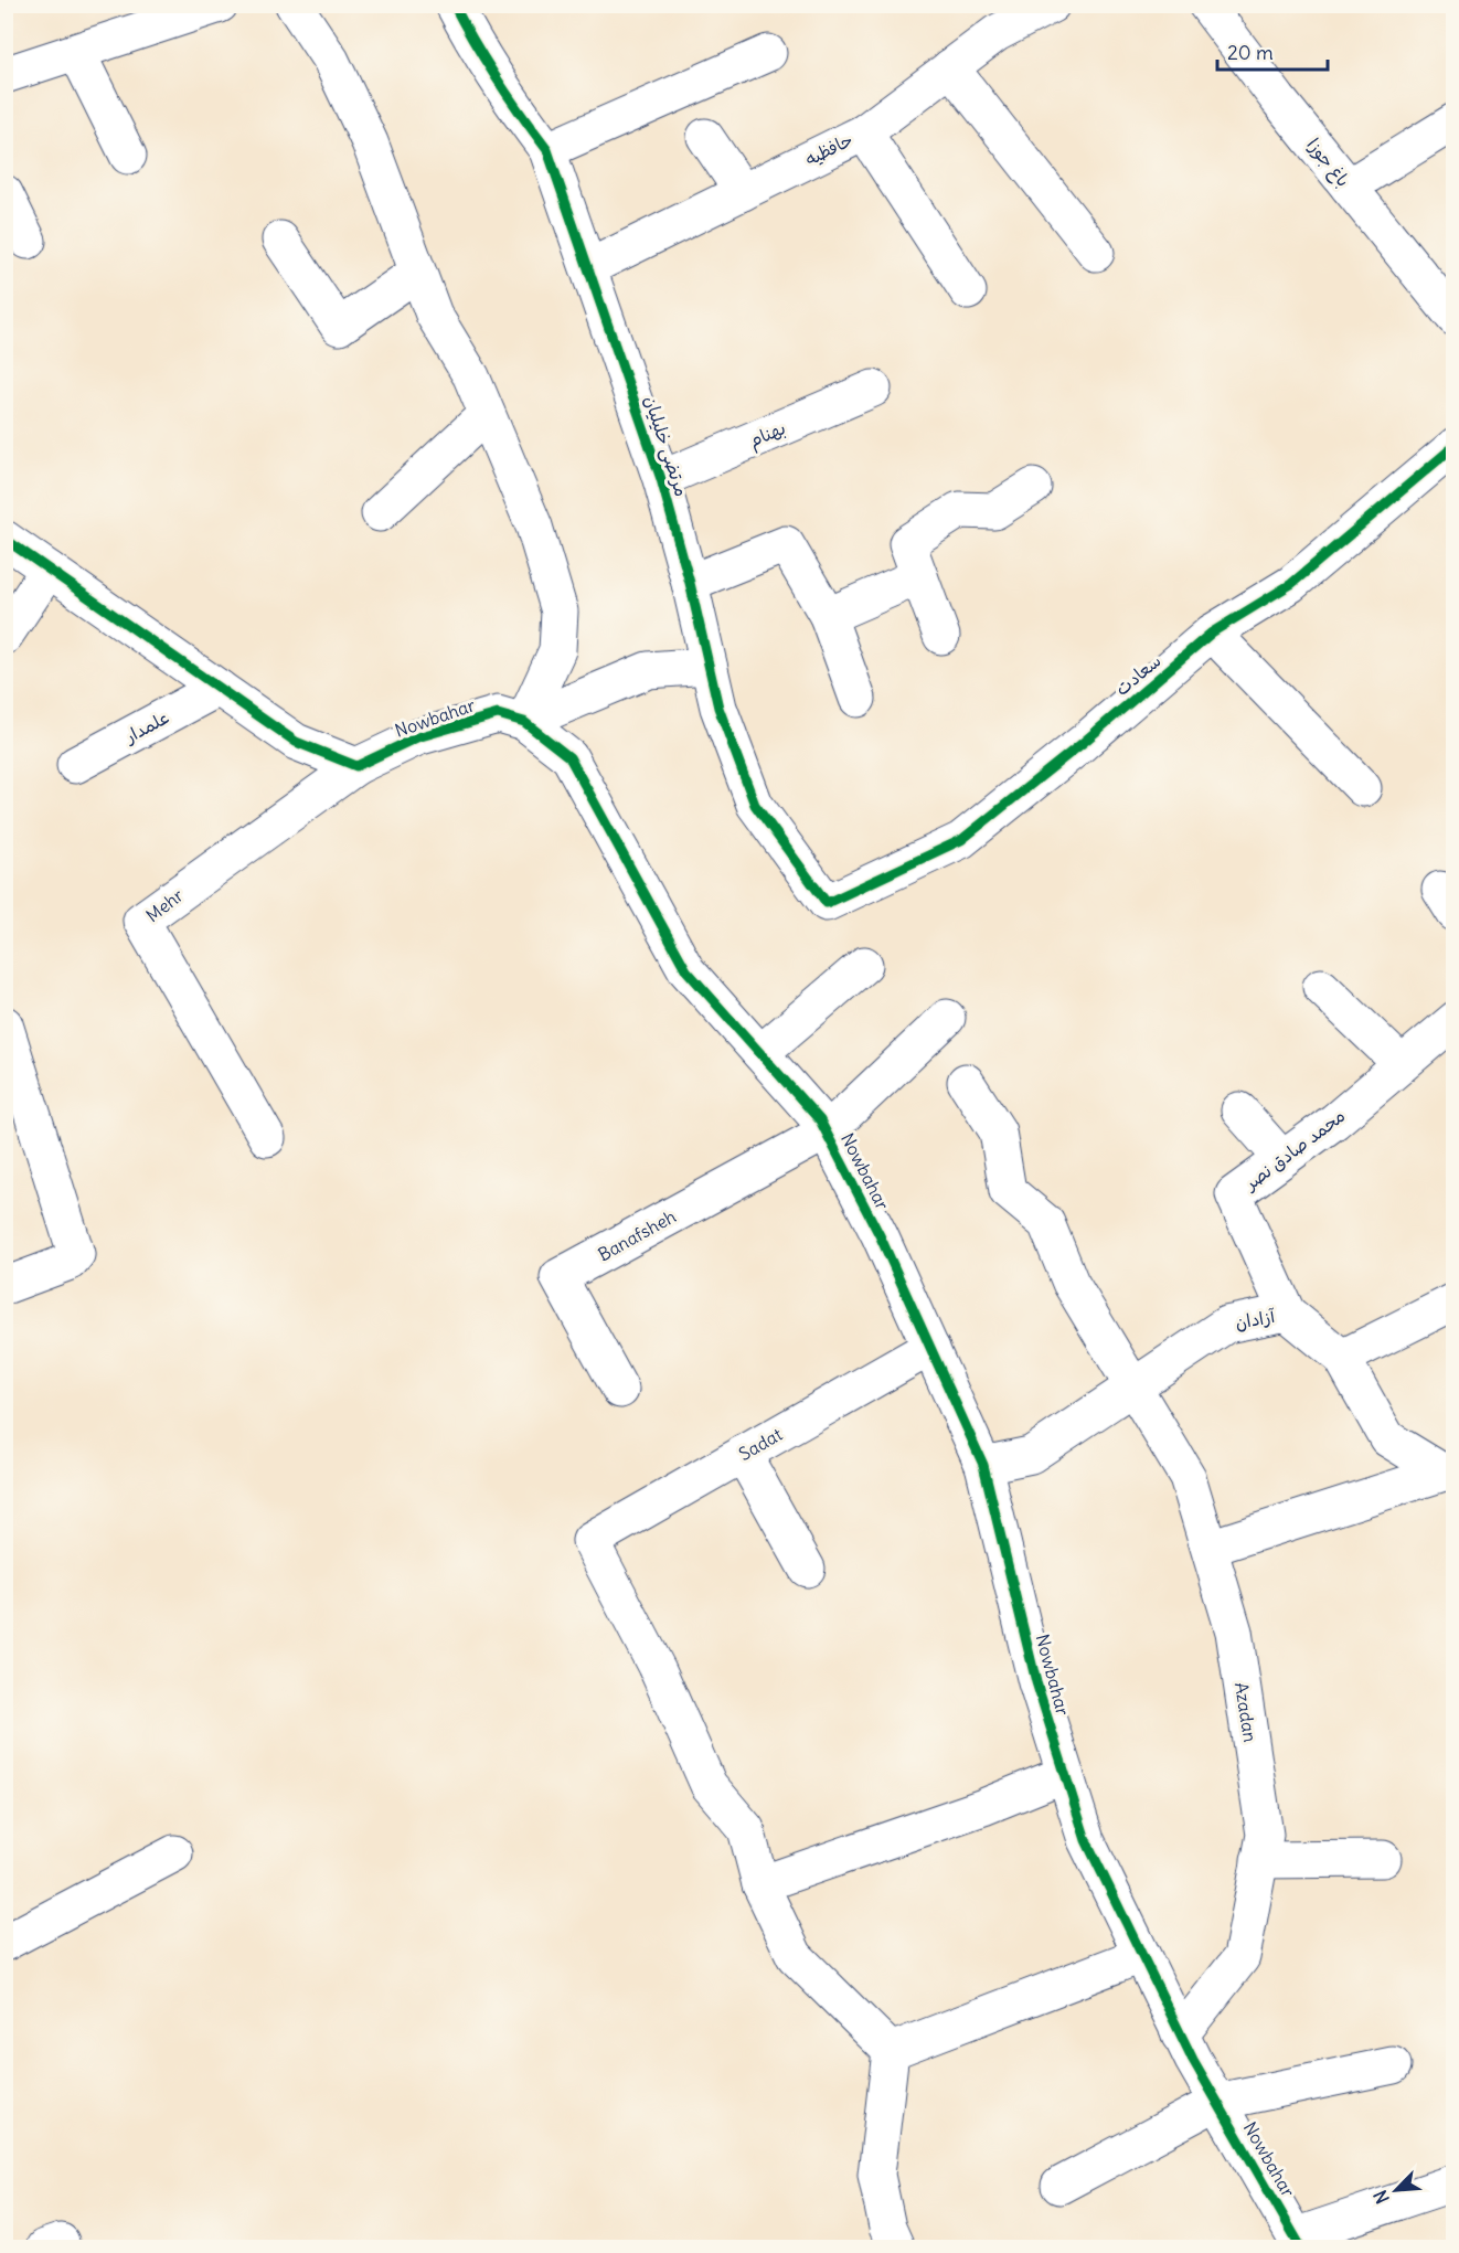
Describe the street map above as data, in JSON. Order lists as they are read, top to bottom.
{
  "streets": {
    "street": [
      "حافظیه",
      "باغ جوزا",
      "بهنام",
      "مرتضی خلیلیان",
      "سعادت",
      "Nowbahar",
      "علمدار",
      "Mehr",
      "محمد صادق نصر",
      "Banafsheh",
      "آزادان",
      "Sadat",
      "Azadan"
    ]
  },
  "crossings": [
    ["حافظیه", "مرتضی خلیلیان"],
    ["بهنام", "مرتضی خلیلیان"],
    ["مرتضی خلیلیان", "سعادت"],
    ["Nowbahar", "Mehr"],
    ["Nowbahar", "Banafsheh"],
    ["Nowbahar", "آزادان"],
    ["Nowbahar", "Sadat"],
    ["Nowbahar", "Azadan"],
    ["محمد صادق نصر", "آزادان"],
    ["آزادان", "Azadan"]
  ],
  "scale_bar": "20 m",
  "north": "bottom left"
}
